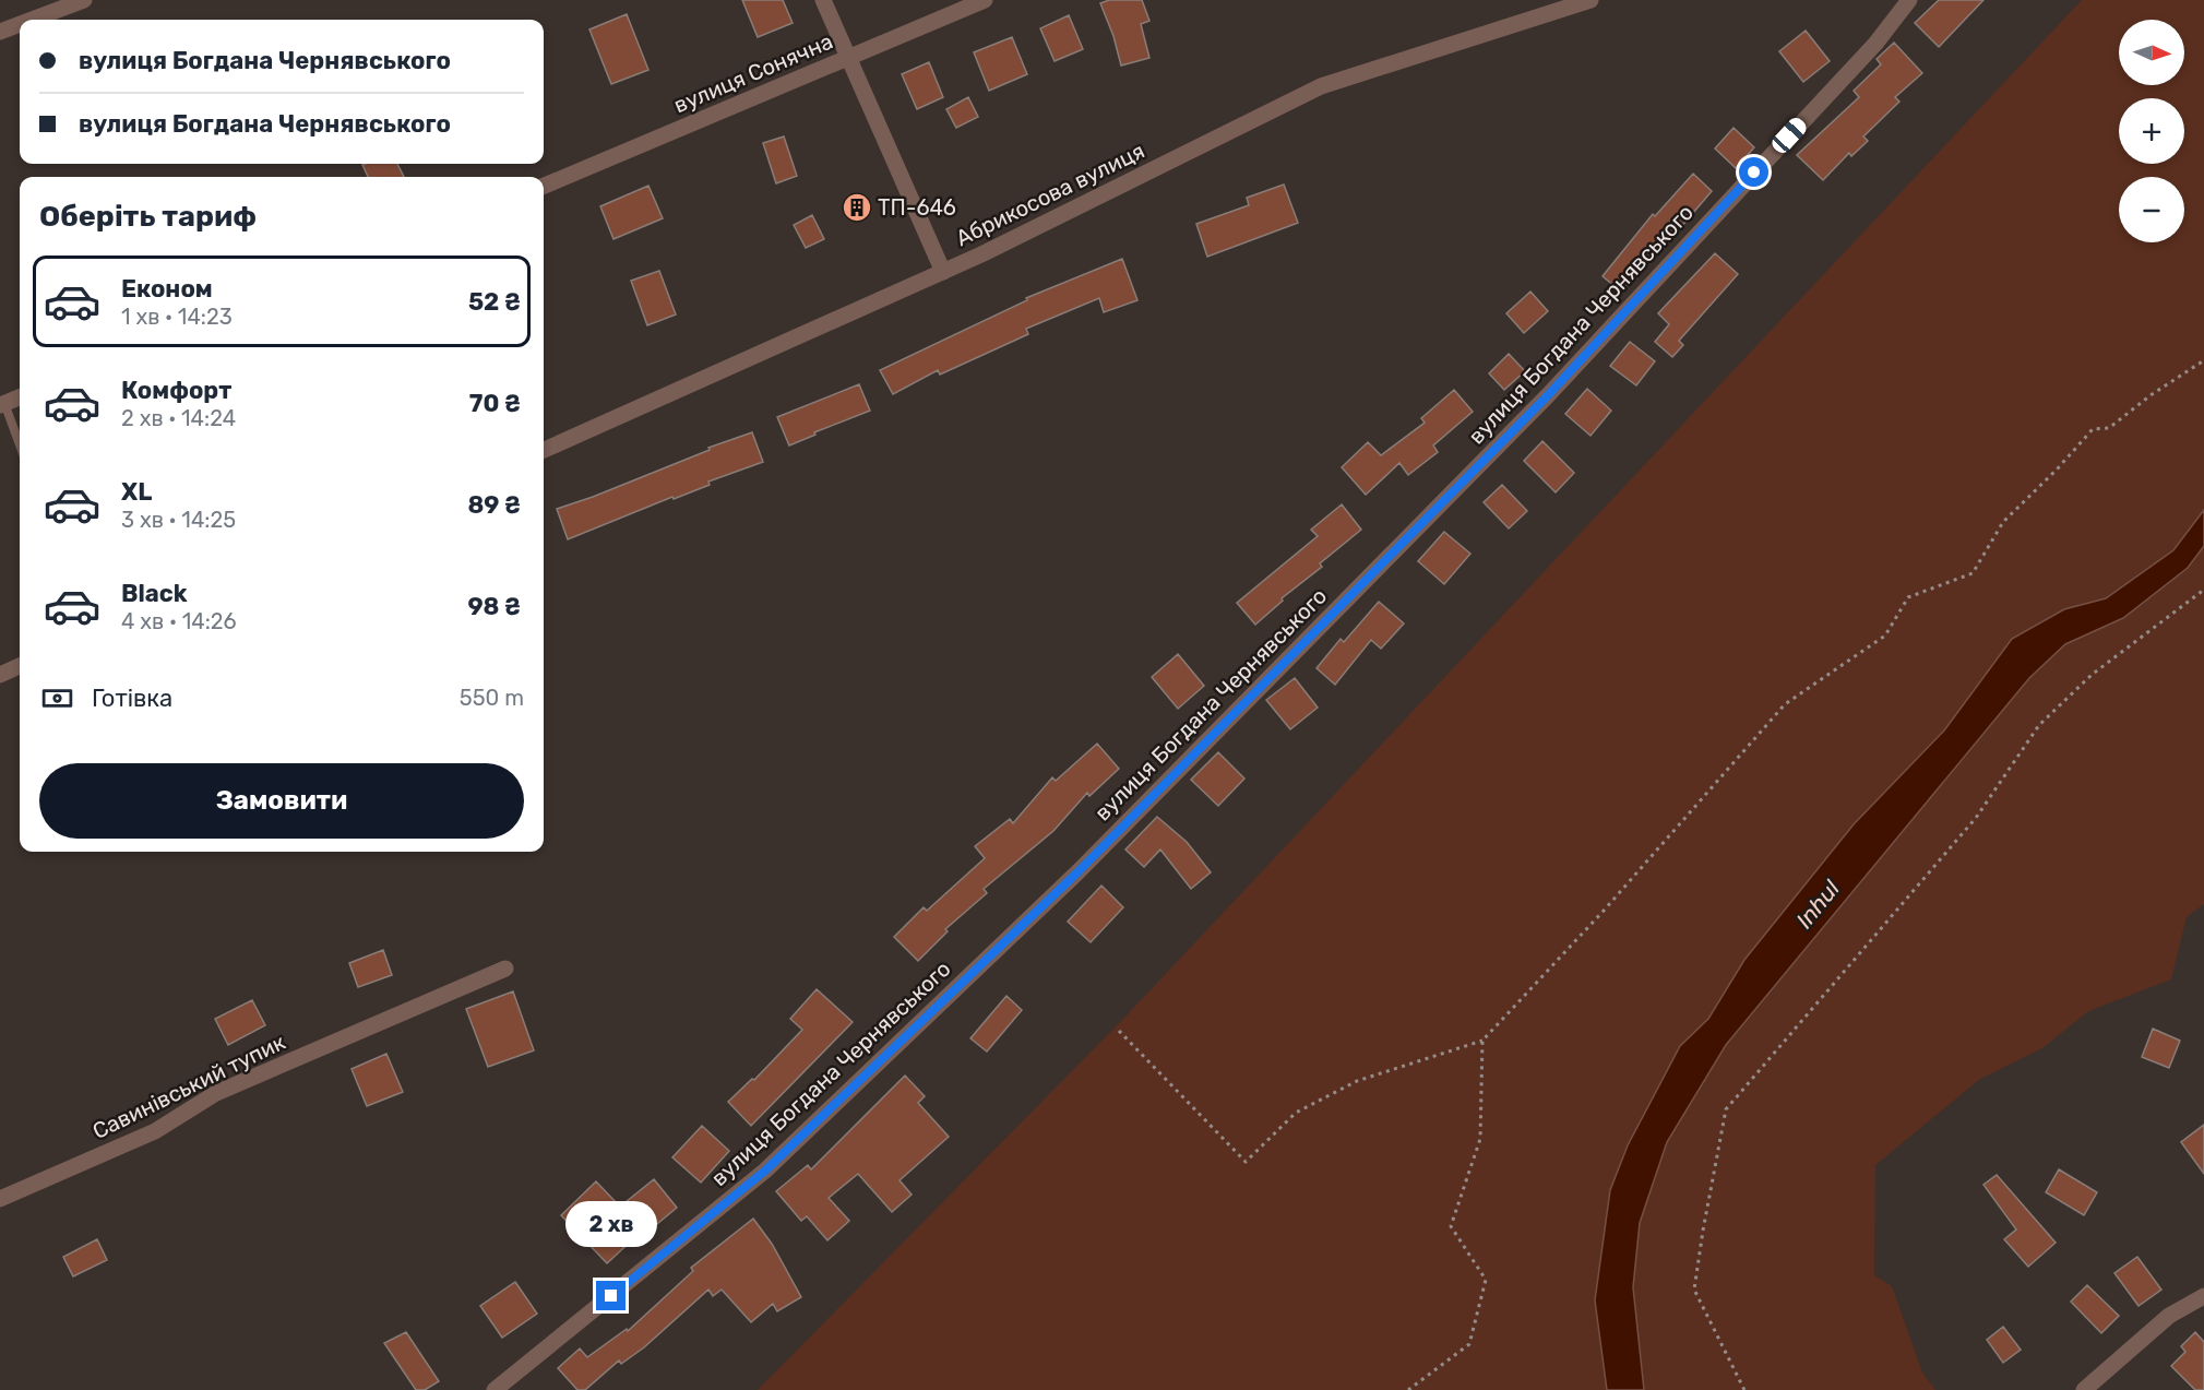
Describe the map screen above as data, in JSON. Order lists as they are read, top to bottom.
{
  "streets": {
    "street": [
      "вулиця Сонячна",
      "Абрикосова вулиця",
      "вулиця Богдана Чернявського",
      "Савинівський тупик"
    ]
  },
  "water": ["Inhul"],
  "places": {
    "building": ["ТП-646"]
  },
  "north": "right",
  "page": {
    "map_buttons": ["+", "−"],
    "banner": ["вулиця Богдана Чернявського", "вулиця Богдана Чернявського"],
    "heading": "Оберіть тариф",
    "list": [
      {
        "name": "Економ",
        "note": "1 хв · 14:23",
        "value": "52 ₴"
      },
      {
        "name": "Комфорт",
        "note": "2 хв · 14:24",
        "value": "70 ₴"
      },
      {
        "name": "XL",
        "note": "3 хв · 14:25",
        "value": "89 ₴"
      },
      {
        "name": "Black",
        "note": "4 хв · 14:26",
        "value": "98 ₴"
      }
    ],
    "pay": ["Готівка", "550 m"],
    "buttons": "Замовити",
    "bubble": "2 хв"
  }
}
